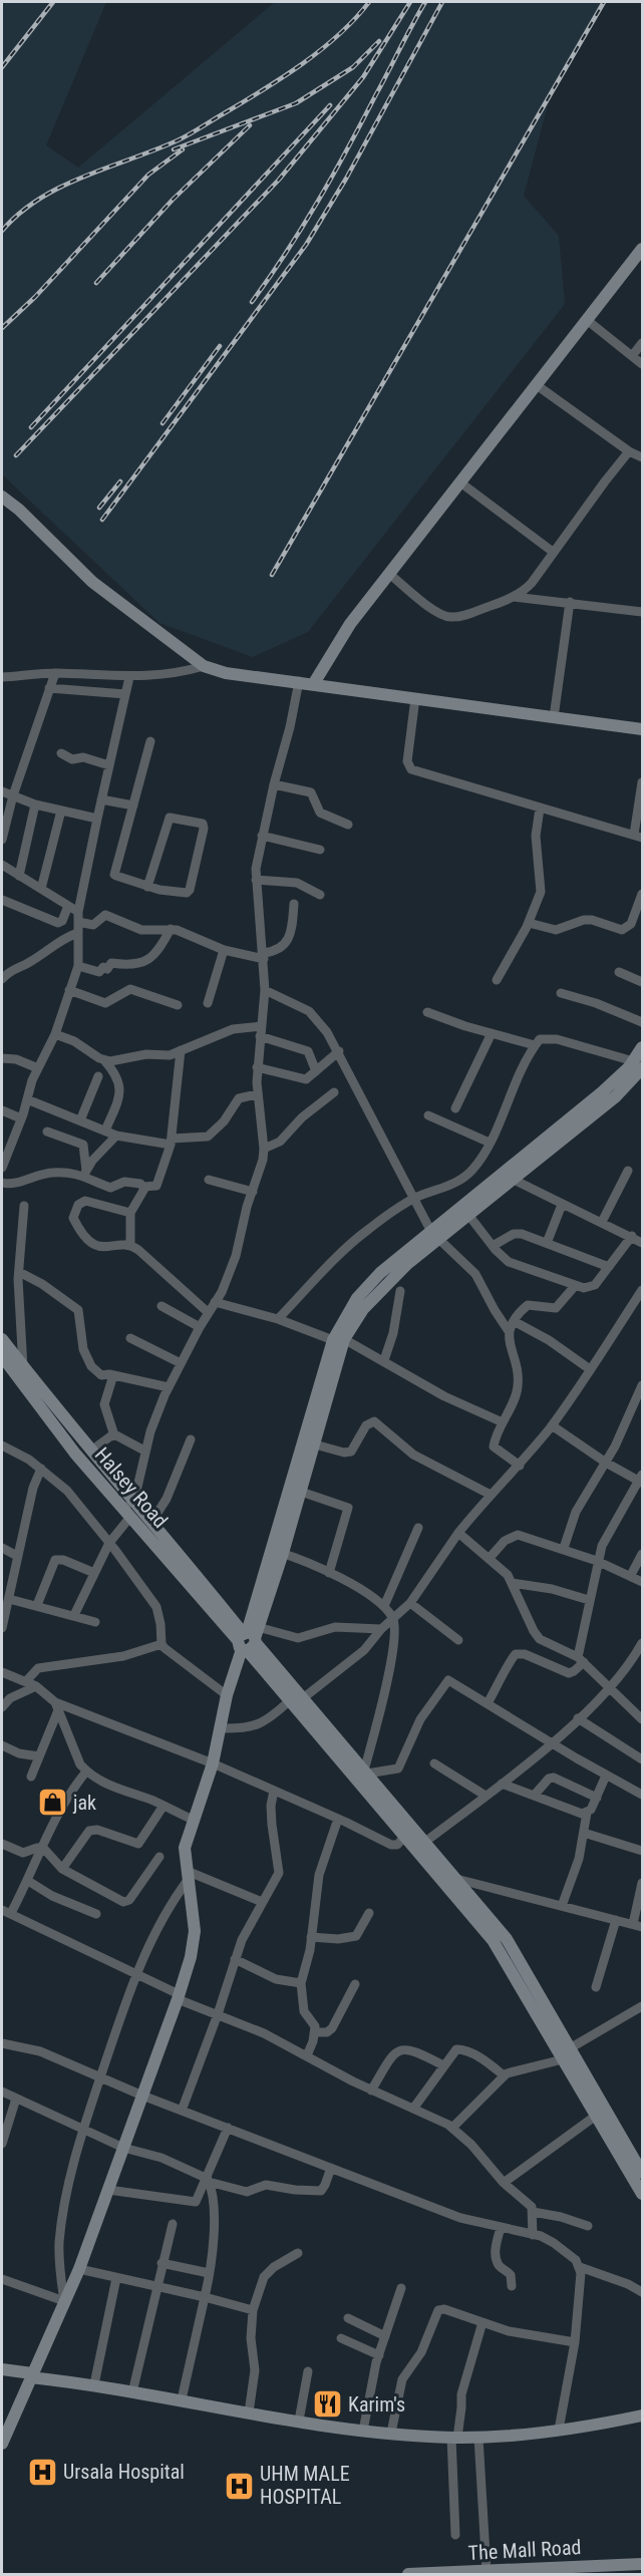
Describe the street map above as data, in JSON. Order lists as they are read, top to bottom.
{
  "streets": {
    "street": ["Halsey Road", "The Mall Road"]
  },
  "places": {
    "shop": ["jak"],
    "restaurant": ["Karim's"],
    "hospital": ["Ursala Hospital", "UHM MALE HOSPITAL"]
  }
}
